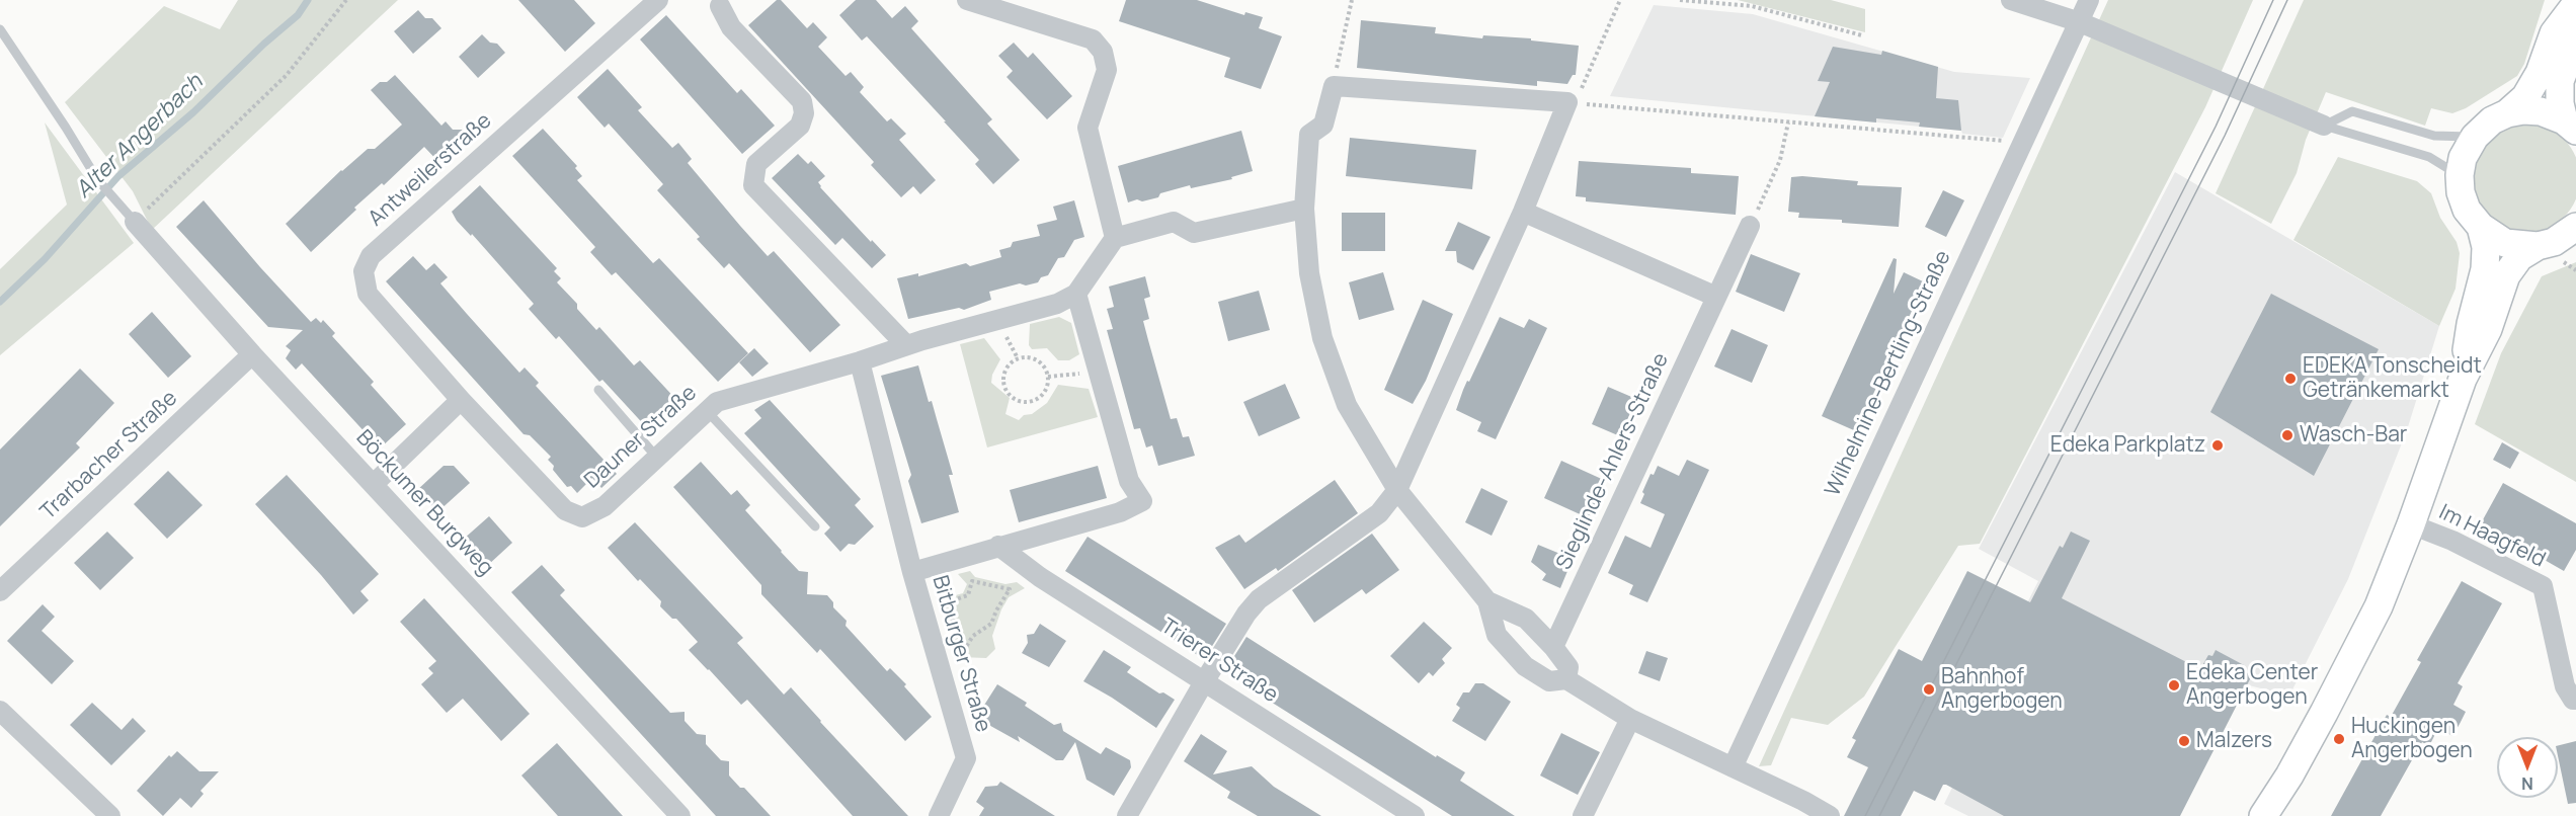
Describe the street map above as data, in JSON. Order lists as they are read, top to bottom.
{
  "streets": {
    "street": [
      "Antweilerstraße",
      "Wilhelmine-Bertling-Straße",
      "Dauner Straße",
      "Trarbacher Straße",
      "Sieglinde-Ahlers-Straße",
      "Böckumer Burgweg",
      "Im Haagfeld",
      "Bitburger Straße",
      "Trierer Straße"
    ]
  },
  "crossings": [
    ["Antweilerstraße", "Dauner Straße"],
    ["Dauner Straße", "Bitburger Straße"],
    ["Trarbacher Straße", "Böckumer Burgweg"],
    ["Bitburger Straße", "Trierer Straße"]
  ],
  "water": ["Alter Angerbach"],
  "places": [
    "EDEKA Tonscheidt Getränkemarkt",
    "Wasch-Bar",
    "Edeka Parkplatz",
    "Edeka Center Angerbogen",
    "Bahnhof Angerbogen",
    "Huckingen Angerbogen",
    "Malzers"
  ],
  "north": "bottom"
}
